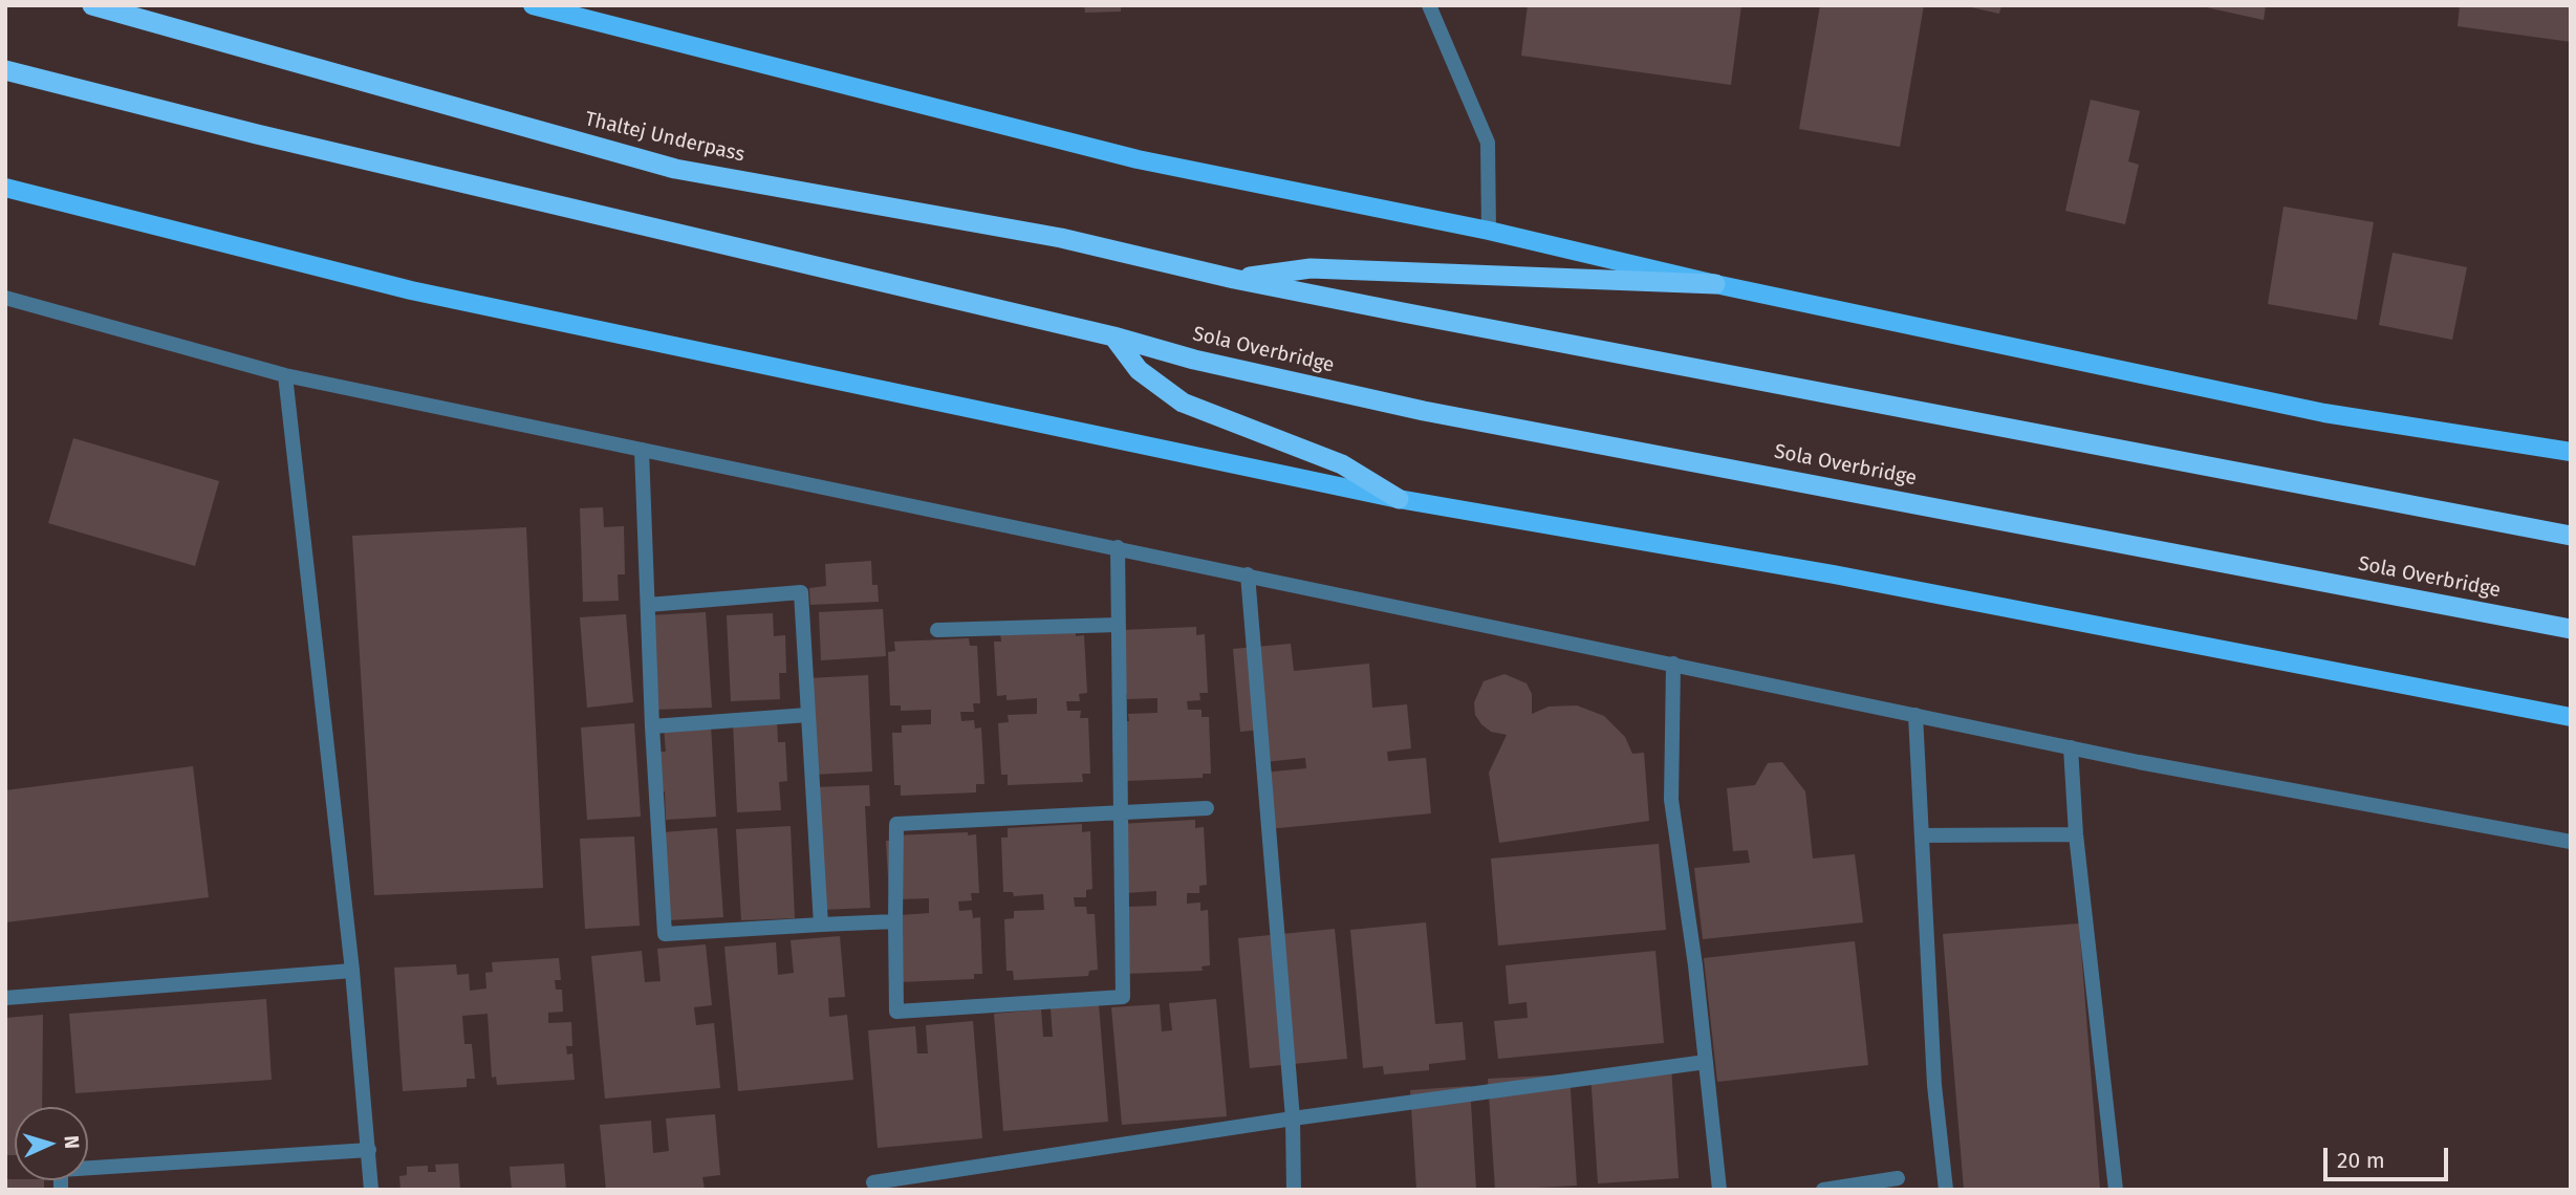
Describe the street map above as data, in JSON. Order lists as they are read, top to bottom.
{
  "streets": {
    "highway": ["Thaltej Underpass", "Sola Overbridge"]
  },
  "scale_bar": "20 m",
  "north": "right"
}
